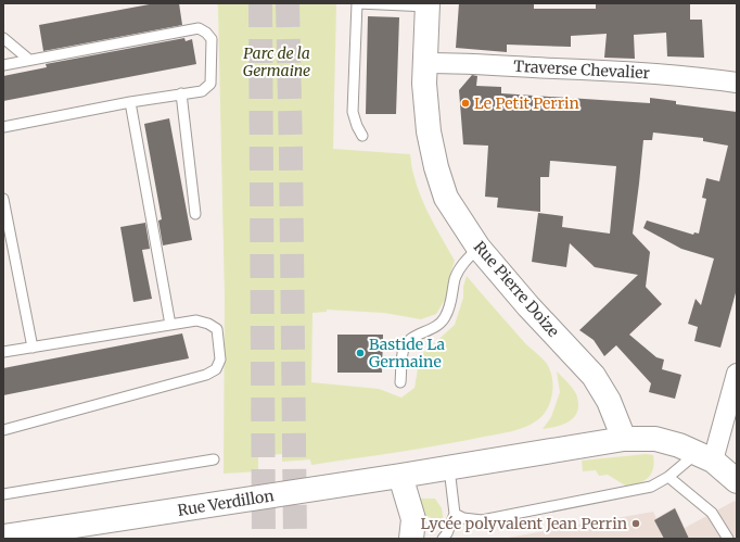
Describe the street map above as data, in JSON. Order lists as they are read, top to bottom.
{
  "streets": {
    "street": ["Traverse Chevalier", "Rue Pierre Doize", "Rue Verdillon"]
  },
  "crossings": [
    ["Traverse Chevalier", "Rue Pierre Doize"],
    ["Rue Pierre Doize", "Rue Verdillon"]
  ],
  "parks": ["Parc de la Germaine"],
  "places": ["Le Petit Perrin", "Bastide La Germaine", "Lycée polyvalent Jean Perrin"]
}
